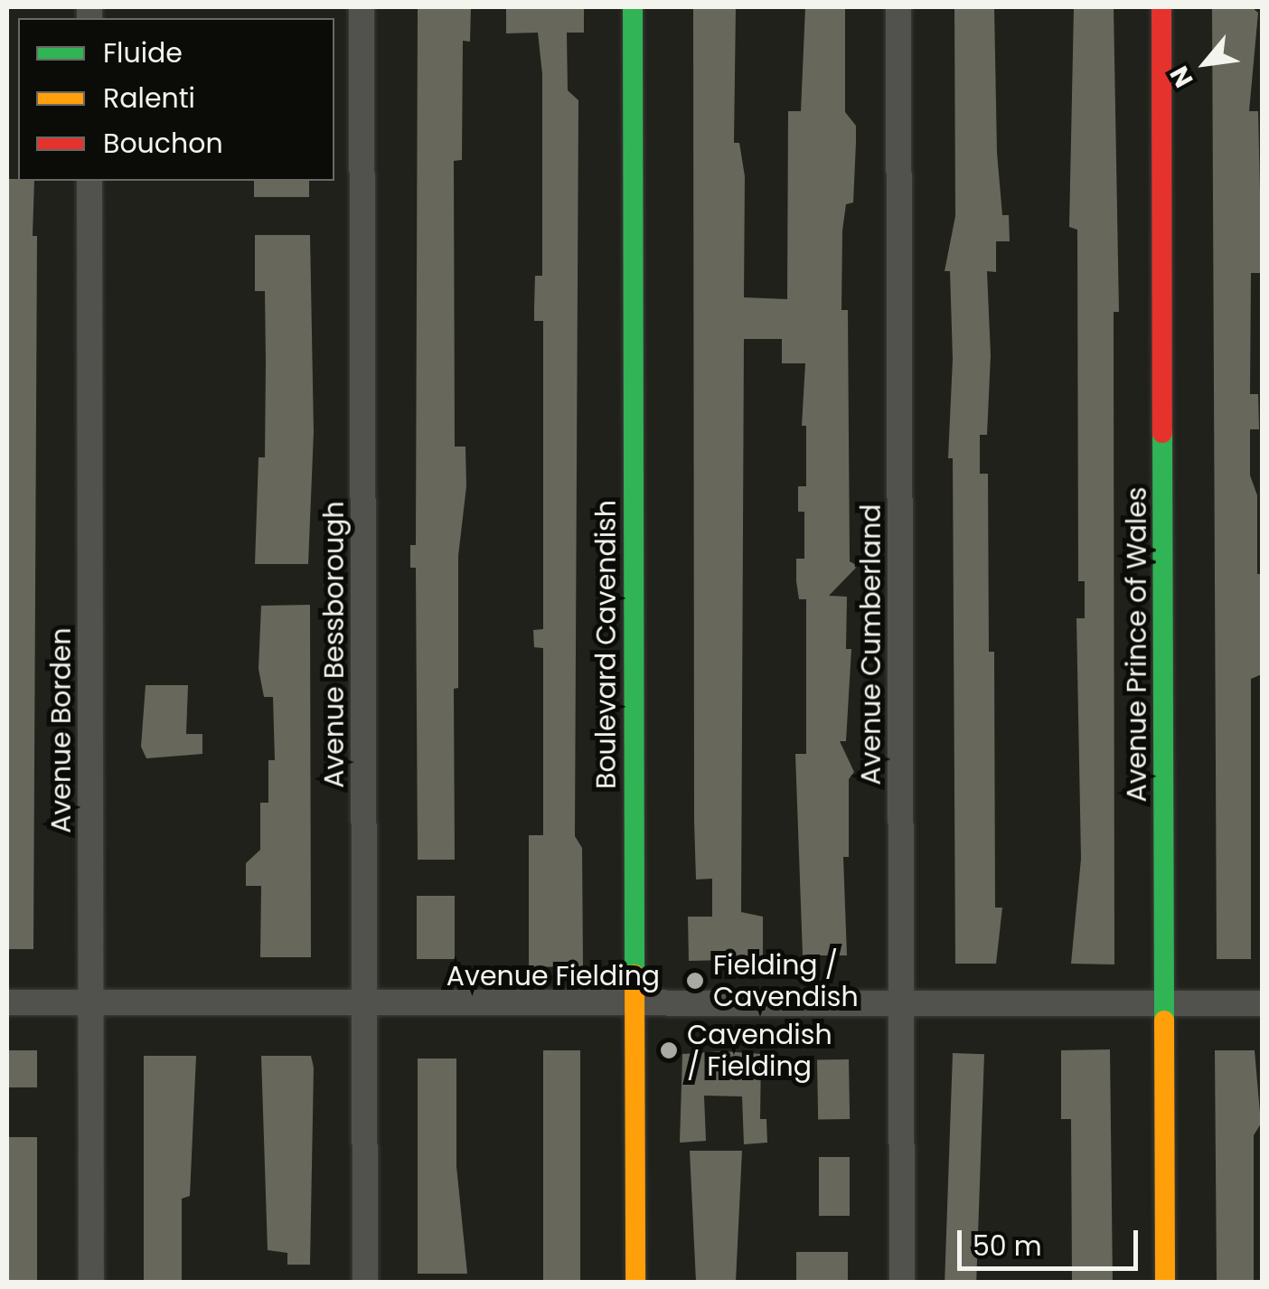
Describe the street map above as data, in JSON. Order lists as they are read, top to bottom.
{
  "streets": {
    "main road": ["Boulevard Cavendish", "Avenue Prince of Wales"],
    "street": [
      "Avenue Bessborough",
      "Avenue Cumberland",
      "Avenue Borden",
      "Avenue Fielding"
    ]
  },
  "crossings": [
    ["Avenue Bessborough", "Avenue Fielding"],
    ["Boulevard Cavendish", "Avenue Fielding"],
    ["Avenue Cumberland", "Avenue Fielding"],
    ["Avenue Prince of Wales", "Avenue Fielding"],
    ["Avenue Borden", "Avenue Fielding"]
  ],
  "places": ["Fielding / Cavendish", "Cavendish / Fielding"],
  "legend": ["Fluide", "Ralenti", "Bouchon"],
  "scale_bar": "50 m",
  "north": "bottom left"
}
